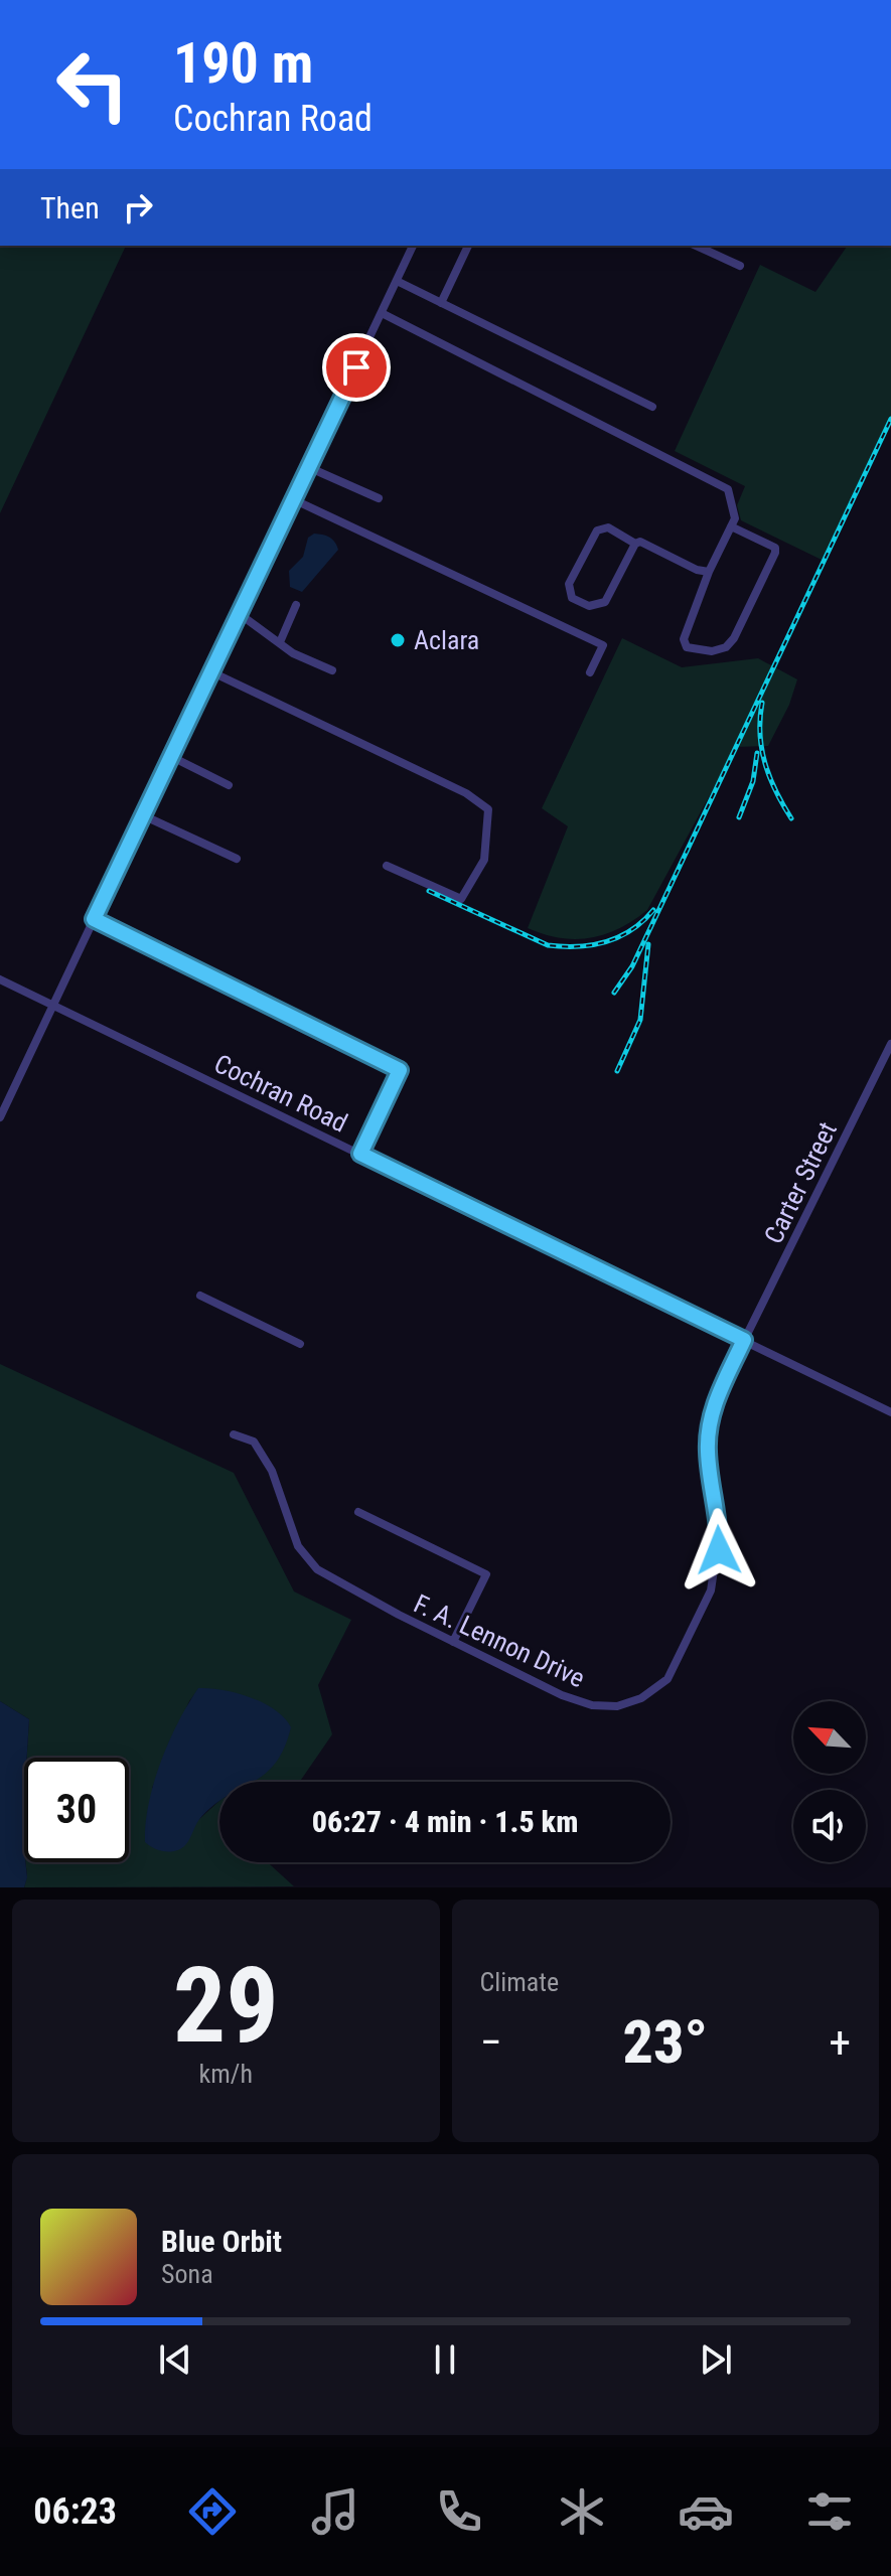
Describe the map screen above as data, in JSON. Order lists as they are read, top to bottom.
{
  "streets": {
    "street": ["Cochran Road", "Carter Street", "F. A. Lennon Drive"]
  },
  "crossings": [
    ["Cochran Road", "Carter Street"],
    ["Cochran Road", "F. A. Lennon Drive"],
    ["Carter Street", "F. A. Lennon Drive"]
  ],
  "places": ["Aclara"],
  "north": "top left",
  "page": {
    "turn": ["190 m", "Cochran Road"],
    "then": "Then",
    "limit": "30",
    "trip": "06:27 · 4 min · 1.5 km",
    "tile": [
      ["29", "km/h"],
      "Climate"
    ],
    "heat": ["−", "23°", "+"],
    "song": ["Blue Orbit", "Sona"],
    "tabs": "06:23"
  }
}
